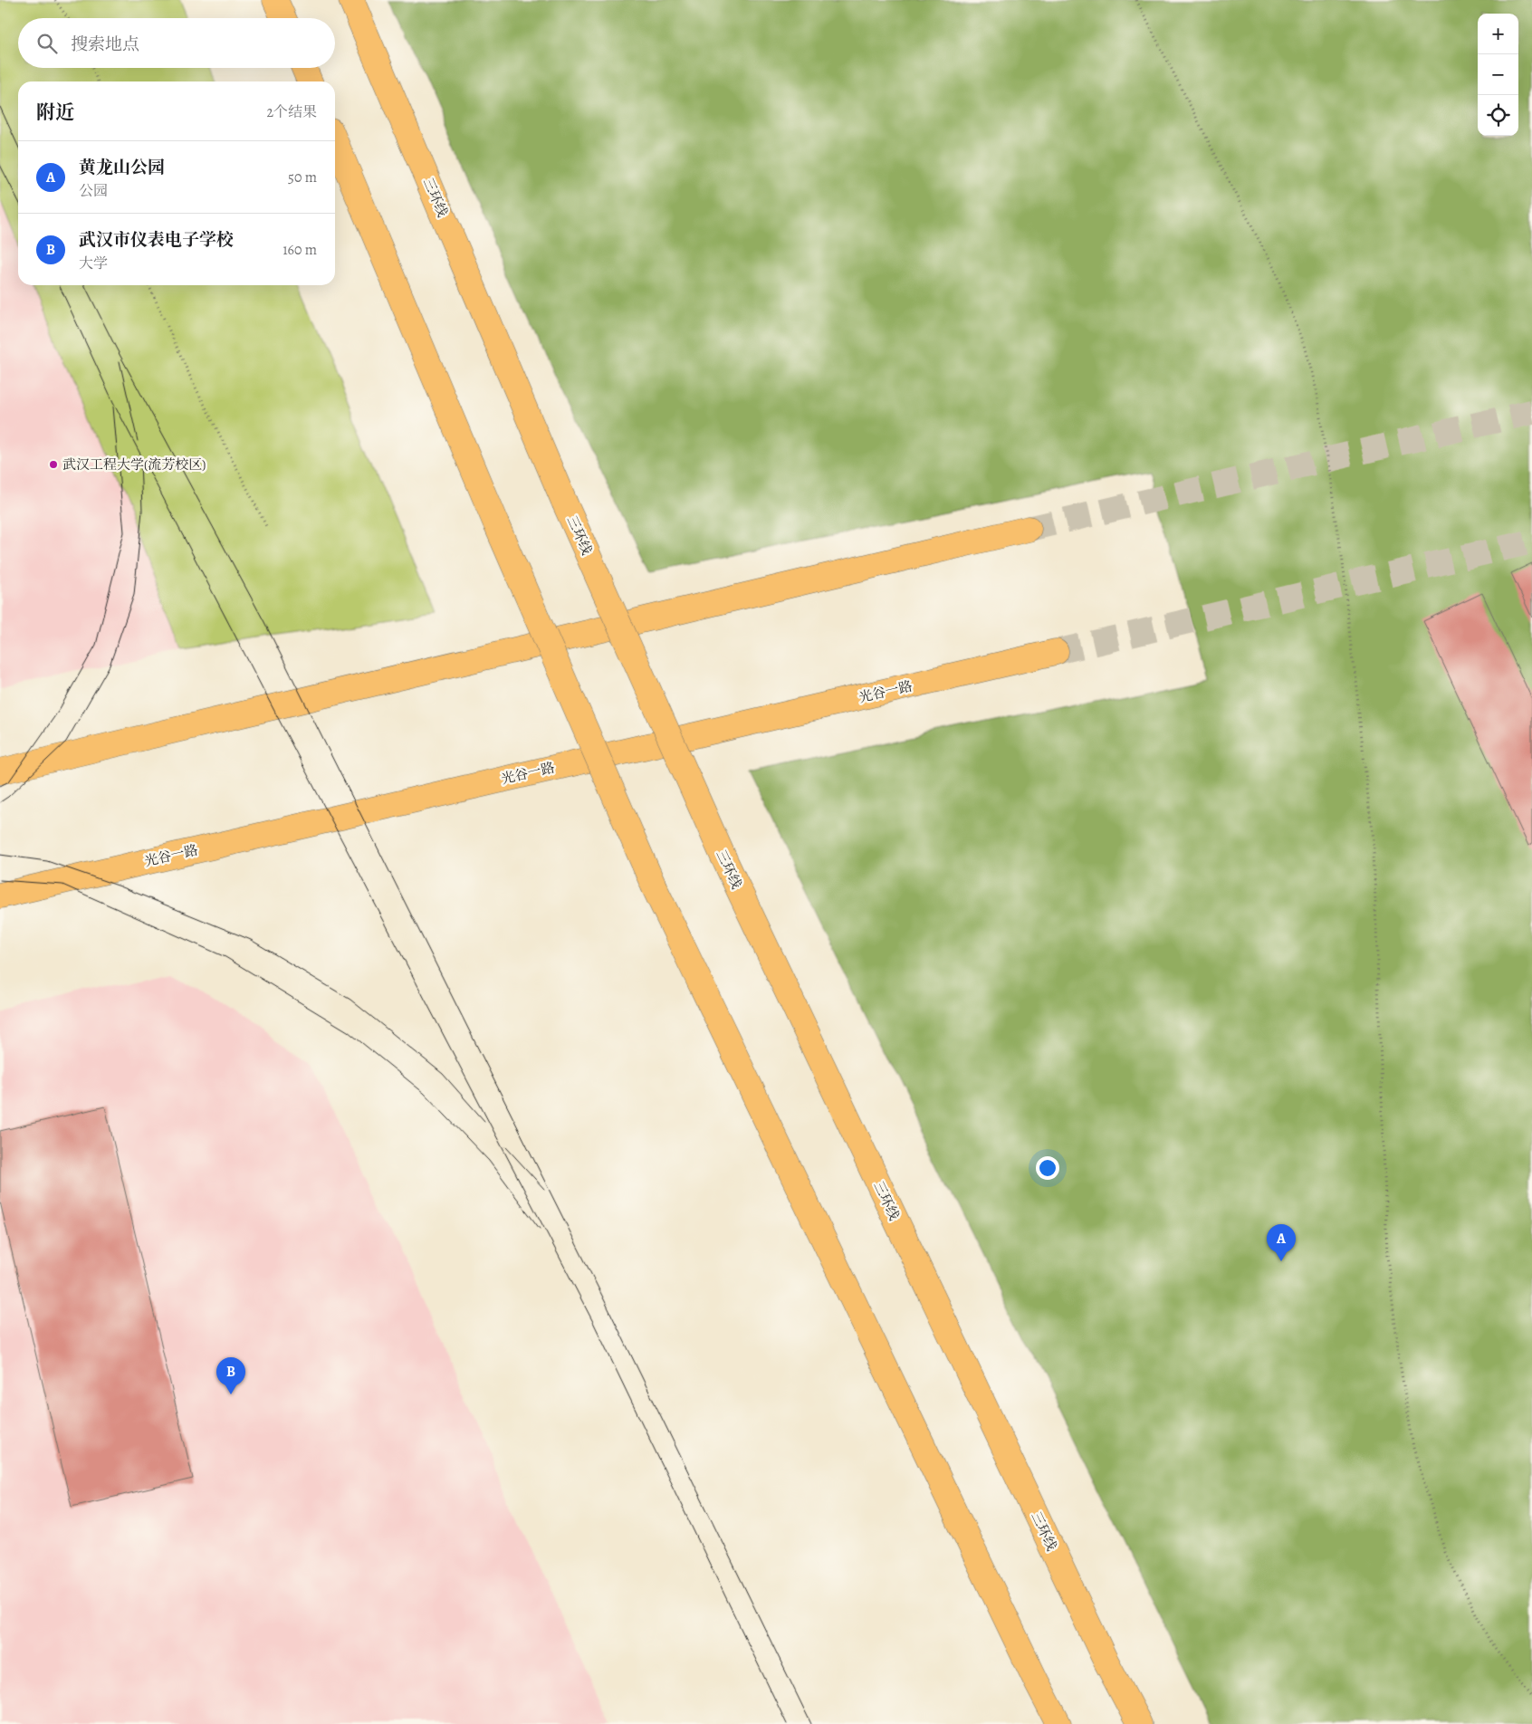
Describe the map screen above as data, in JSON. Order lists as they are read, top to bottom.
{
  "streets": {
    "main road": ["三环线", "光谷一路"]
  },
  "places": ["武汉工程大学(流芳校区)"],
  "page": {
    "map_buttons": ["+", "−"],
    "search": "搜索地点",
    "heading": ["附近", "2个结果"],
    "list": [
      {
        "mark": "A",
        "name": "黄龙山公园",
        "note": "公园",
        "value": "50 m"
      },
      {
        "mark": "B",
        "name": "武汉市仪表电子学校",
        "note": "大学",
        "value": "160 m"
      }
    ],
    "pins": ["A", "B"]
  }
}
